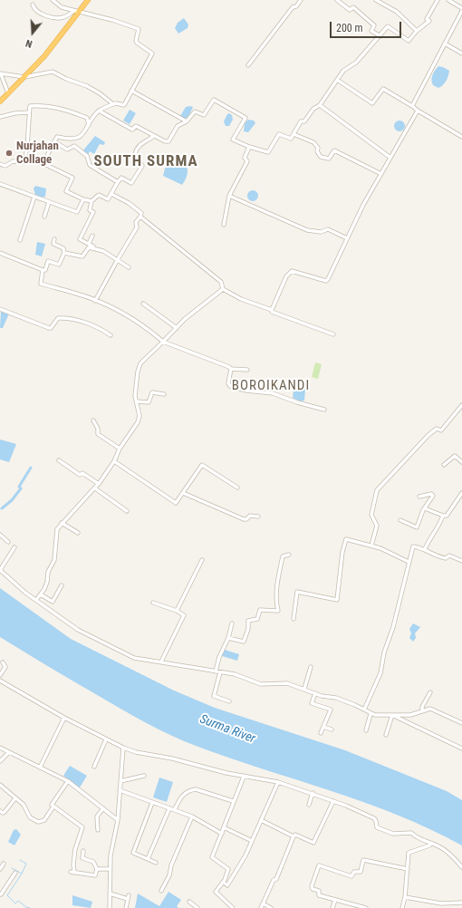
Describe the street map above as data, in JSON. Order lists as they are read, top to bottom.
{
  "districts": ["SOUTH SURMA", "BOROIKANDI"],
  "water": ["Surma River"],
  "places": ["Nurjahan Collage"],
  "scale_bar": "200 m",
  "north": "bottom"
}
